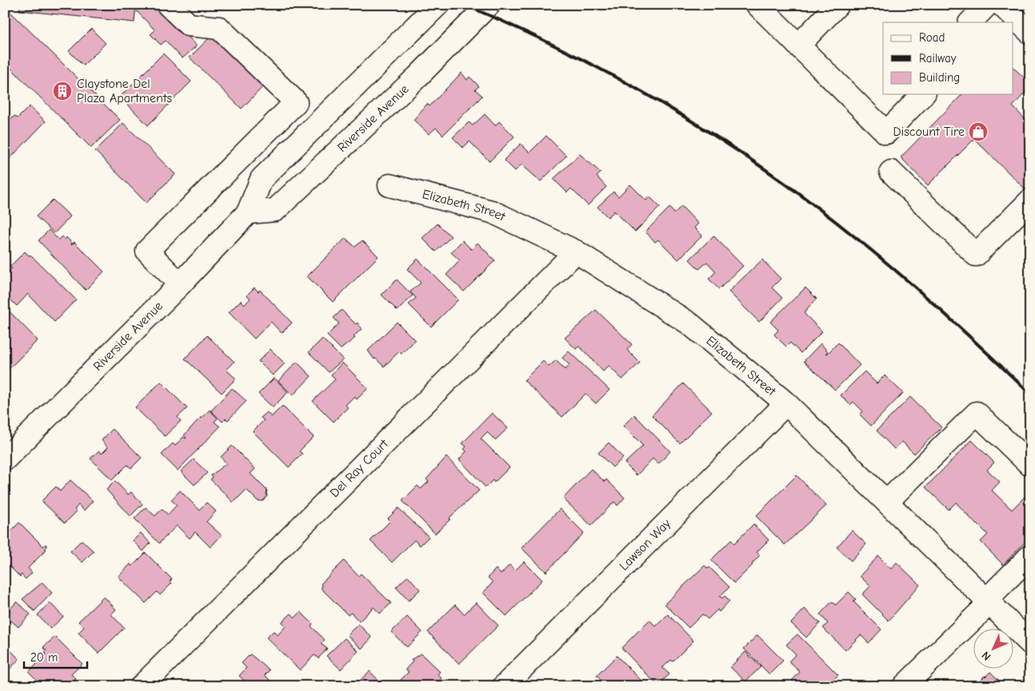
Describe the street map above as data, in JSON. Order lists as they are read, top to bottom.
{
  "streets": {
    "street": [
      "Riverside Avenue",
      "Elizabeth Street",
      "Del Ray Court",
      "Lawson Way"
    ]
  },
  "crossings": [
    ["Elizabeth Street", "Del Ray Court"],
    ["Elizabeth Street", "Lawson Way"]
  ],
  "places": {
    "building": ["Claystone Del Plaza Apartments"],
    "shop": ["Discount Tire"]
  },
  "legend": ["Road", "Railway", "Building"],
  "scale_bar": "20 m",
  "north": "bottom left"
}
